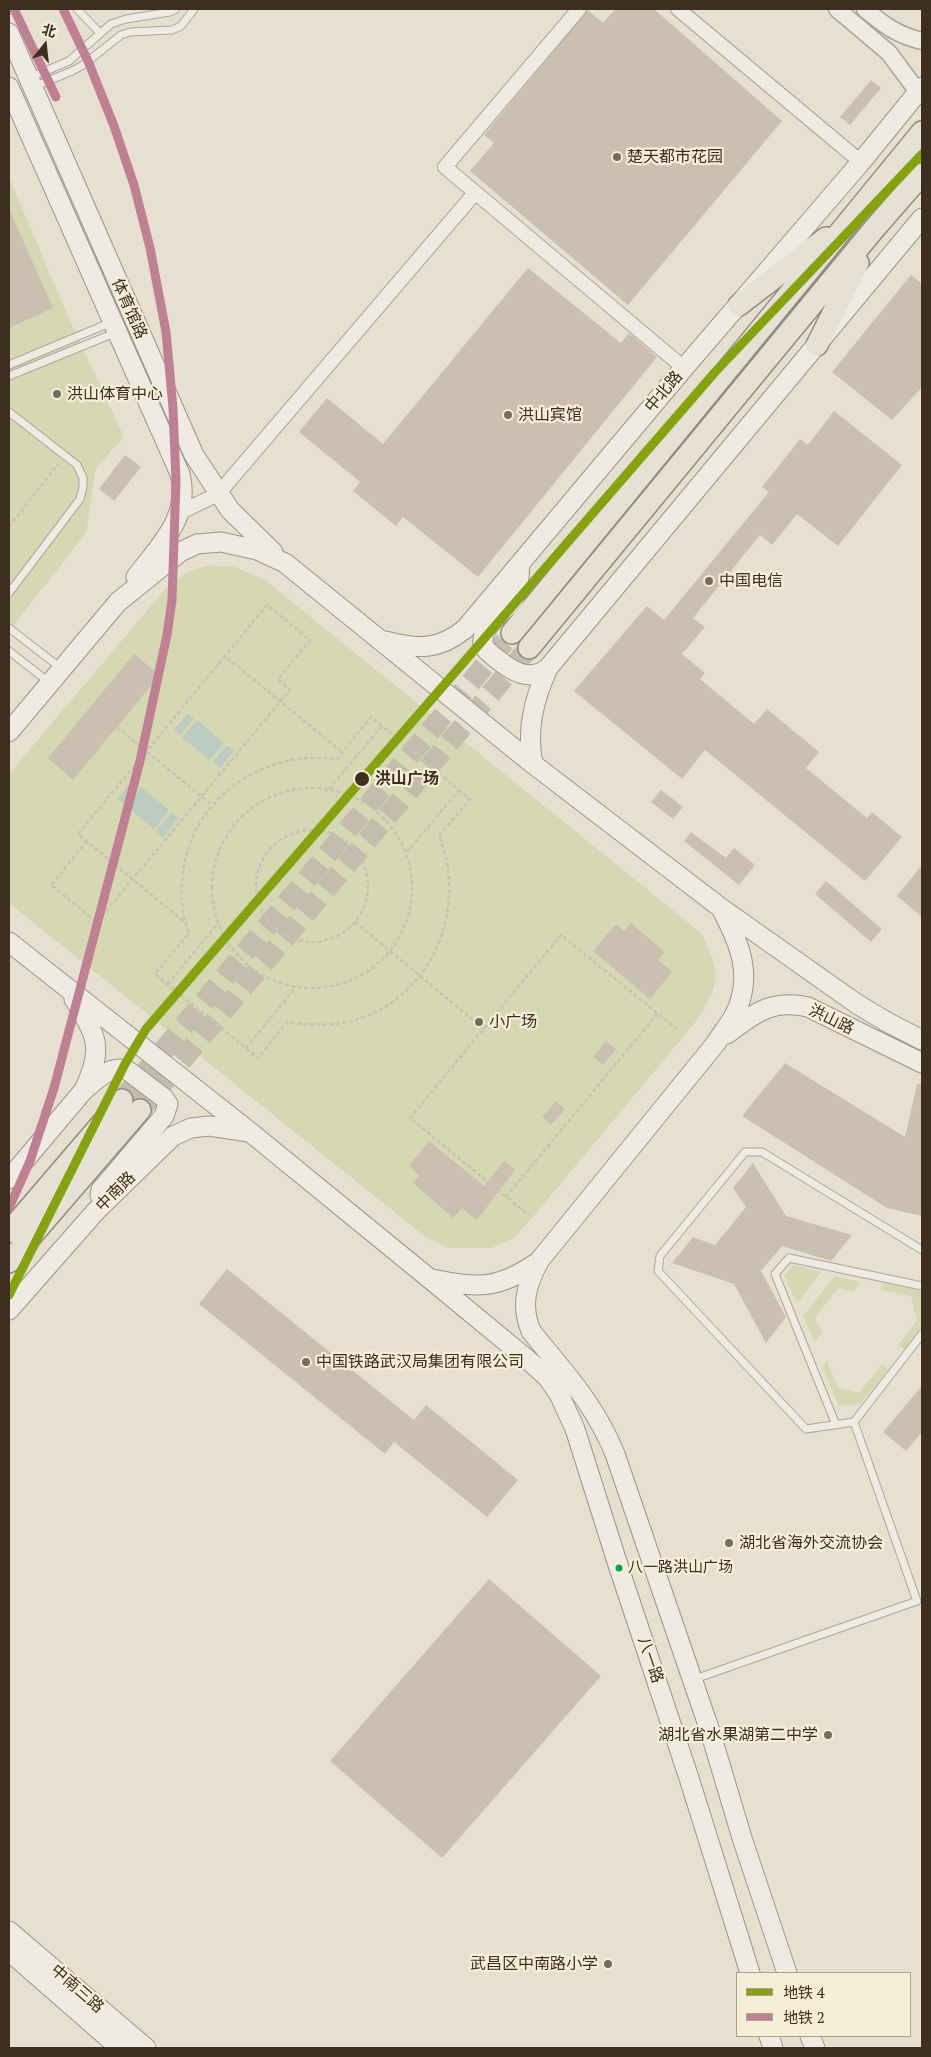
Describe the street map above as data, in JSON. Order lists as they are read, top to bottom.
{
  "streets": {
    "main road": [
      "体育馆路",
      "中北路",
      "洪山路",
      "中南路",
      "八一路",
      "中南三路"
    ]
  },
  "crossings": [
    ["体育馆路", "洪山路"],
    ["中北路", "洪山路"],
    ["中南路", "八一路"]
  ],
  "places": [
    "楚天都市花园",
    "洪山体育中心",
    "洪山宾馆",
    "中国电信",
    "洪山广场",
    "小广场",
    "中国铁路武汉局集团有限公司",
    "湖北省海外交流协会",
    "八一路洪山广场",
    "湖北省水果湖第二中学",
    "武昌区中南路小学"
  ],
  "lines": ["metro line 2", "metro line 4"],
  "legend": ["地铁 4", "地铁 2"],
  "north": "top"
}
